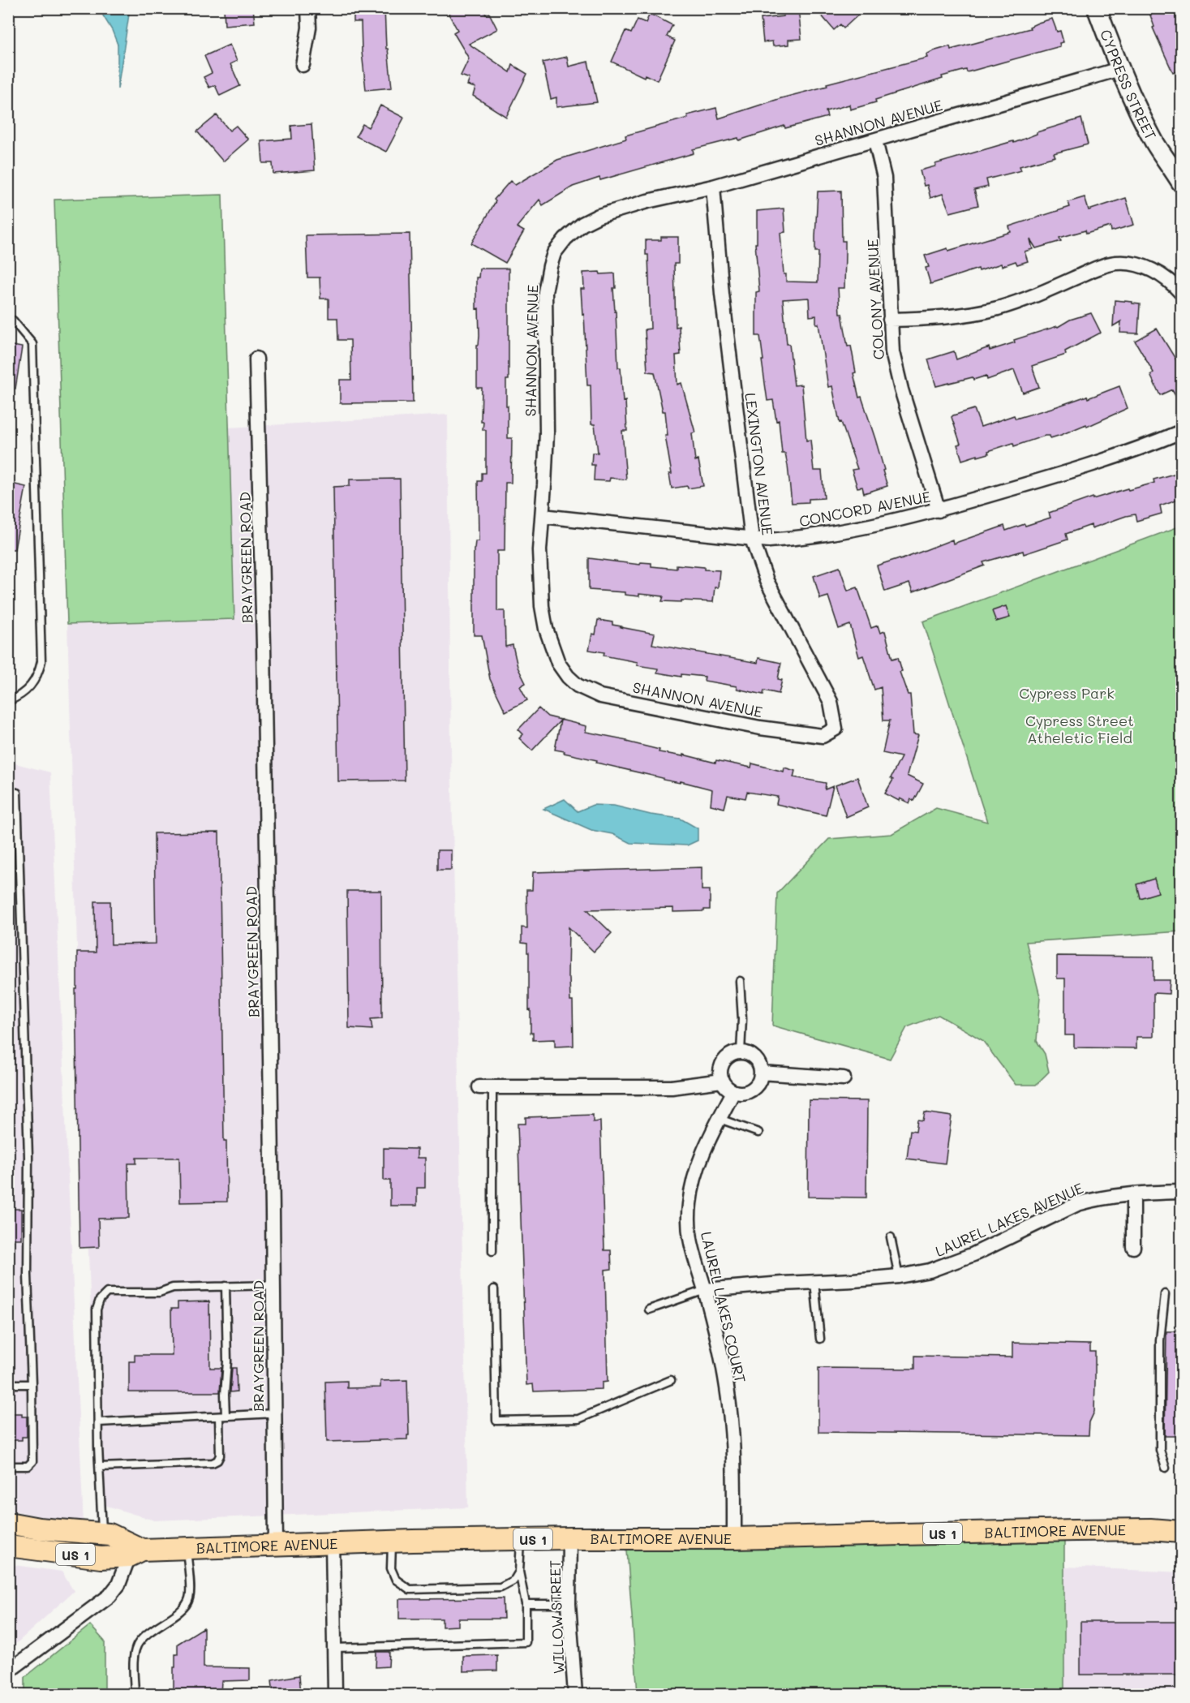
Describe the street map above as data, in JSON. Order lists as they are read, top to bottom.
{
  "streets": {
    "main road": ["BALTIMORE AVENUE", "US 1"],
    "street": [
      "CYPRESS STREET",
      "SHANNON AVENUE",
      "COLONY AVENUE",
      "LEXINGTON AVENUE",
      "CONCORD AVENUE",
      "BRAYGREEN ROAD",
      "LAUREL LAKES AVENUE",
      "LAUREL LAKES COURT",
      "WILLOW STREET"
    ]
  },
  "crossings": [
    ["CYPRESS STREET", "SHANNON AVENUE"],
    ["SHANNON AVENUE", "COLONY AVENUE"],
    ["SHANNON AVENUE", "LEXINGTON AVENUE"],
    ["SHANNON AVENUE", "CONCORD AVENUE"],
    ["COLONY AVENUE", "CONCORD AVENUE"],
    ["LEXINGTON AVENUE", "CONCORD AVENUE"],
    ["BRAYGREEN ROAD", "BALTIMORE AVENUE"],
    ["LAUREL LAKES AVENUE", "LAUREL LAKES COURT"],
    ["LAUREL LAKES COURT", "BALTIMORE AVENUE"],
    ["BALTIMORE AVENUE", "WILLOW STREET"]
  ],
  "parks": ["Cypress Park", "Cypress Street Atheletic Field"]
}
